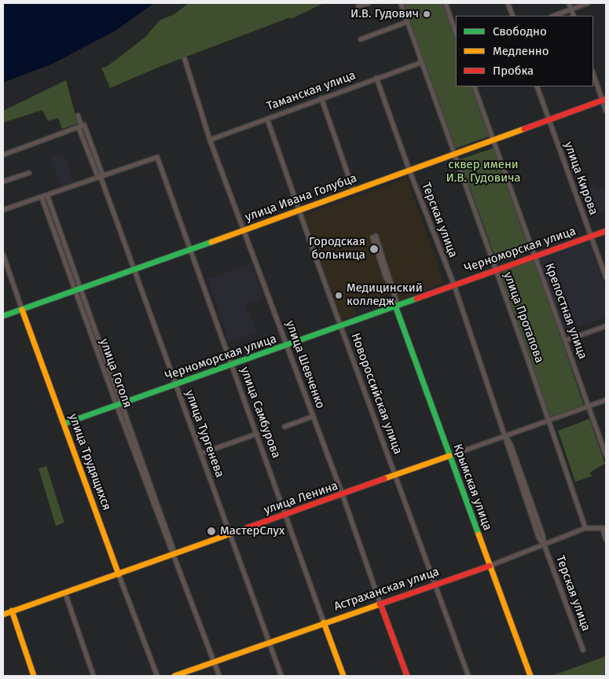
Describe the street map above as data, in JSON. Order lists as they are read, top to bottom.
{
  "streets": {
    "street": [
      "Таманская улица",
      "улица Кирова",
      "улица Ивана Голубца",
      "Терская улица",
      "Черноморская улица",
      "Крепостная улица",
      "улица Протапова",
      "улица Шевченко",
      "улица Гоголя",
      "Новороссийская улица",
      "улица Самбурова",
      "улица Тургенева",
      "улица Трудящихся",
      "Крымская улица",
      "улица Ленина",
      "Астраханская улица"
    ]
  },
  "crossings": [
    ["Таманская улица", "Терская улица"],
    ["Таманская улица", "улица Протапова"],
    ["Таманская улица", "улица Шевченко"],
    ["Таманская улица", "Новороссийская улица"],
    ["улица Кирова", "улица Ивана Голубца"],
    ["улица Кирова", "Черноморская улица"],
    ["улица Ивана Голубца", "Терская улица"],
    ["улица Ивана Голубца", "Крепостная улица"],
    ["улица Ивана Голубца", "улица Протапова"],
    ["улица Ивана Голубца", "улица Шевченко"],
    ["улица Ивана Голубца", "улица Гоголя"],
    ["улица Ивана Голубца", "Новороссийская улица"],
    ["улица Ивана Голубца", "улица Самбурова"],
    ["улица Ивана Голубца", "улица Тургенева"],
    ["улица Ивана Голубца", "улица Трудящихся"],
    ["Терская улица", "Черноморская улица"],
    ["Терская улица", "улица Ленина"],
    ["Терская улица", "Астраханская улица"],
    ["Черноморская улица", "Крепостная улица"],
    ["Черноморская улица", "улица Протапова"],
    ["Черноморская улица", "улица Шевченко"],
    ["Черноморская улица", "улица Гоголя"],
    ["Черноморская улица", "Новороссийская улица"],
    ["Черноморская улица", "улица Самбурова"],
    ["Черноморская улица", "улица Тургенева"],
    ["Черноморская улица", "улица Трудящихся"],
    ["Черноморская улица", "Крымская улица"],
    ["Крепостная улица", "улица Ленина"],
    ["улица Протапова", "улица Ленина"],
    ["улица Протапова", "Астраханская улица"],
    ["улица Шевченко", "улица Ленина"],
    ["улица Шевченко", "Астраханская улица"],
    ["улица Гоголя", "улица Ленина"],
    ["улица Гоголя", "Астраханская улица"],
    ["Новороссийская улица", "улица Ленина"],
    ["Новороссийская улица", "Астраханская улица"],
    ["улица Самбурова", "улица Тургенева"],
    ["улица Самбурова", "улица Ленина"],
    ["улица Самбурова", "Астраханская улица"],
    ["улица Тургенева", "улица Ленина"],
    ["улица Тургенева", "Астраханская улица"],
    ["улица Трудящихся", "улица Ленина"],
    ["Крымская улица", "улица Ленина"],
    ["Крымская улица", "Астраханская улица"]
  ],
  "parks": ["сквер имени И.В. Гудовича"],
  "places": [
    "И.В. Гудович",
    "Городская больница",
    "Медицинский колледж",
    "МастерСлух"
  ],
  "legend": ["Свободно", "Медленно", "Пробка"]
}
